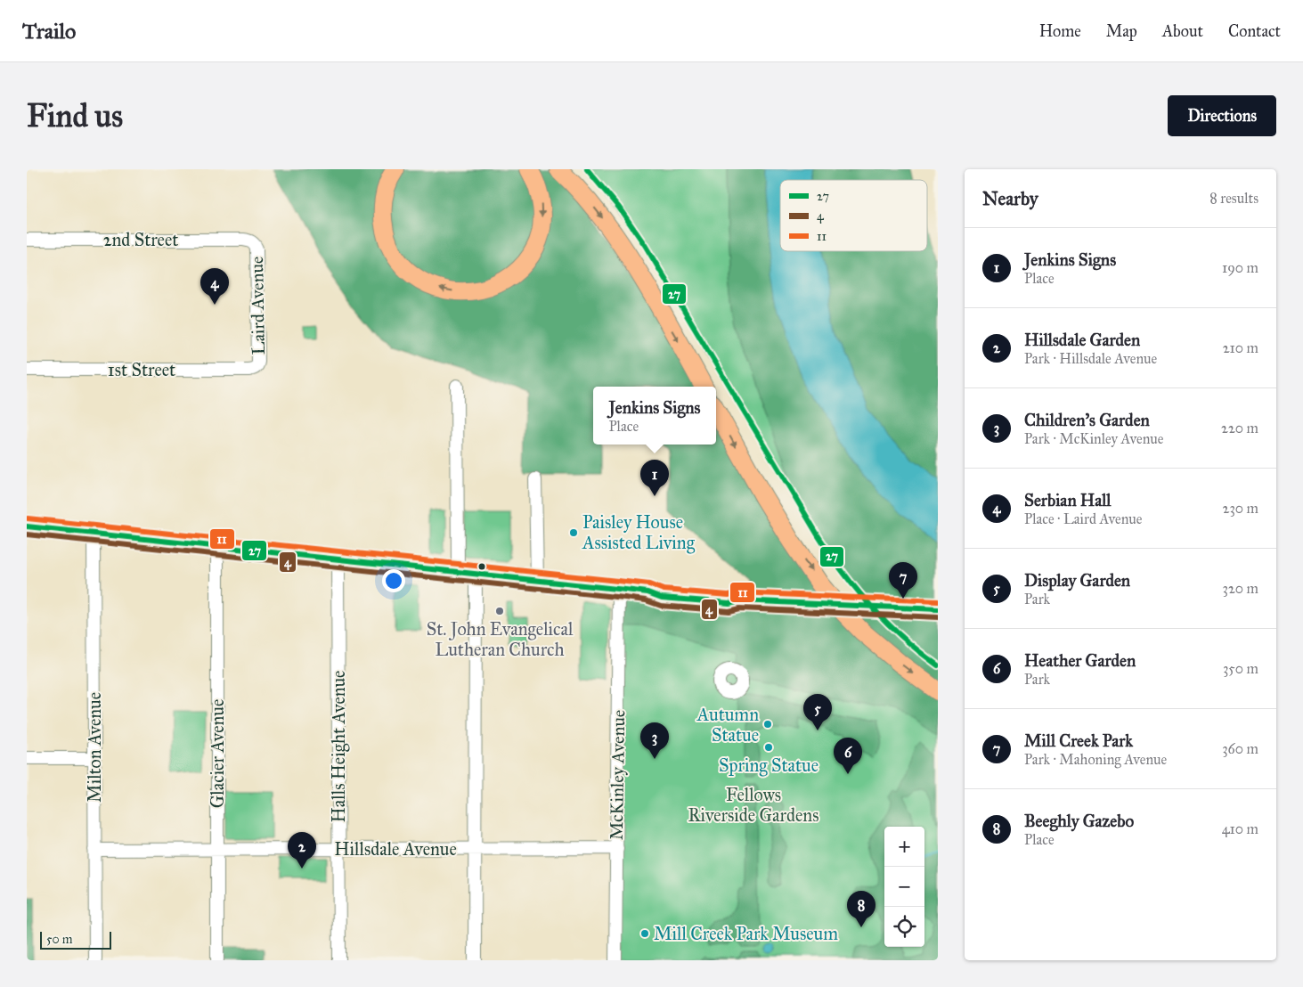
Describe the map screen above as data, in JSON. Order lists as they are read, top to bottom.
{
  "streets": {
    "street": [
      "2nd Street",
      "Laird Avenue",
      "1st Street",
      "Halls Height Avenue",
      "Milton Avenue",
      "Glacier Avenue",
      "McKinley Avenue",
      "Hillsdale Avenue"
    ]
  },
  "crossings": [
    ["2nd Street", "Laird Avenue"],
    ["Laird Avenue", "1st Street"],
    ["Halls Height Avenue", "Hillsdale Avenue"],
    ["Milton Avenue", "Hillsdale Avenue"],
    ["Glacier Avenue", "Hillsdale Avenue"],
    ["McKinley Avenue", "Hillsdale Avenue"]
  ],
  "parks": ["Fellows Riverside Gardens"],
  "places": [
    "Paisley House Assisted Living",
    "St. John Evangelical Lutheran Church",
    "Autumn Statue",
    "Spring Statue",
    "Mill Creek Park Museum"
  ],
  "lines": ["transit line 27", "transit line 11", "transit line 4"],
  "legend": ["27", "4", "11"],
  "scale_bar": "50 m",
  "page": {
    "header": "Trailo",
    "nav": [
      "Home",
      "Map",
      "About",
      "Contact"
    ],
    "buttons": "Directions",
    "title": "Find us",
    "heading": ["Nearby", "8 results"],
    "list": [
      {
        "mark": "1",
        "name": "Jenkins Signs",
        "note": "Place",
        "value": "190 m"
      },
      {
        "mark": "2",
        "name": "Hillsdale Garden",
        "note": "Park · Hillsdale Avenue",
        "value": "210 m"
      },
      {
        "mark": "3",
        "name": "Children's Garden",
        "note": "Park · McKinley Avenue",
        "value": "220 m"
      },
      {
        "mark": "4",
        "name": "Serbian Hall",
        "note": "Place · Laird Avenue",
        "value": "230 m"
      },
      {
        "mark": "5",
        "name": "Display Garden",
        "note": "Park",
        "value": "320 m"
      },
      {
        "mark": "6",
        "name": "Heather Garden",
        "note": "Park",
        "value": "350 m"
      },
      {
        "mark": "7",
        "name": "Mill Creek Park",
        "note": "Park · Mahoning Avenue",
        "value": "360 m"
      },
      {
        "mark": "8",
        "name": "Beeghly Gazebo",
        "note": "Place",
        "value": "410 m"
      }
    ],
    "pins": [
      "4",
      "1",
      "7",
      "5",
      "3",
      "6",
      "2",
      "8"
    ],
    "popup": ["Jenkins Signs", "Place"],
    "map_buttons": ["+", "−"],
    "scale": "50 m"
  }
}
